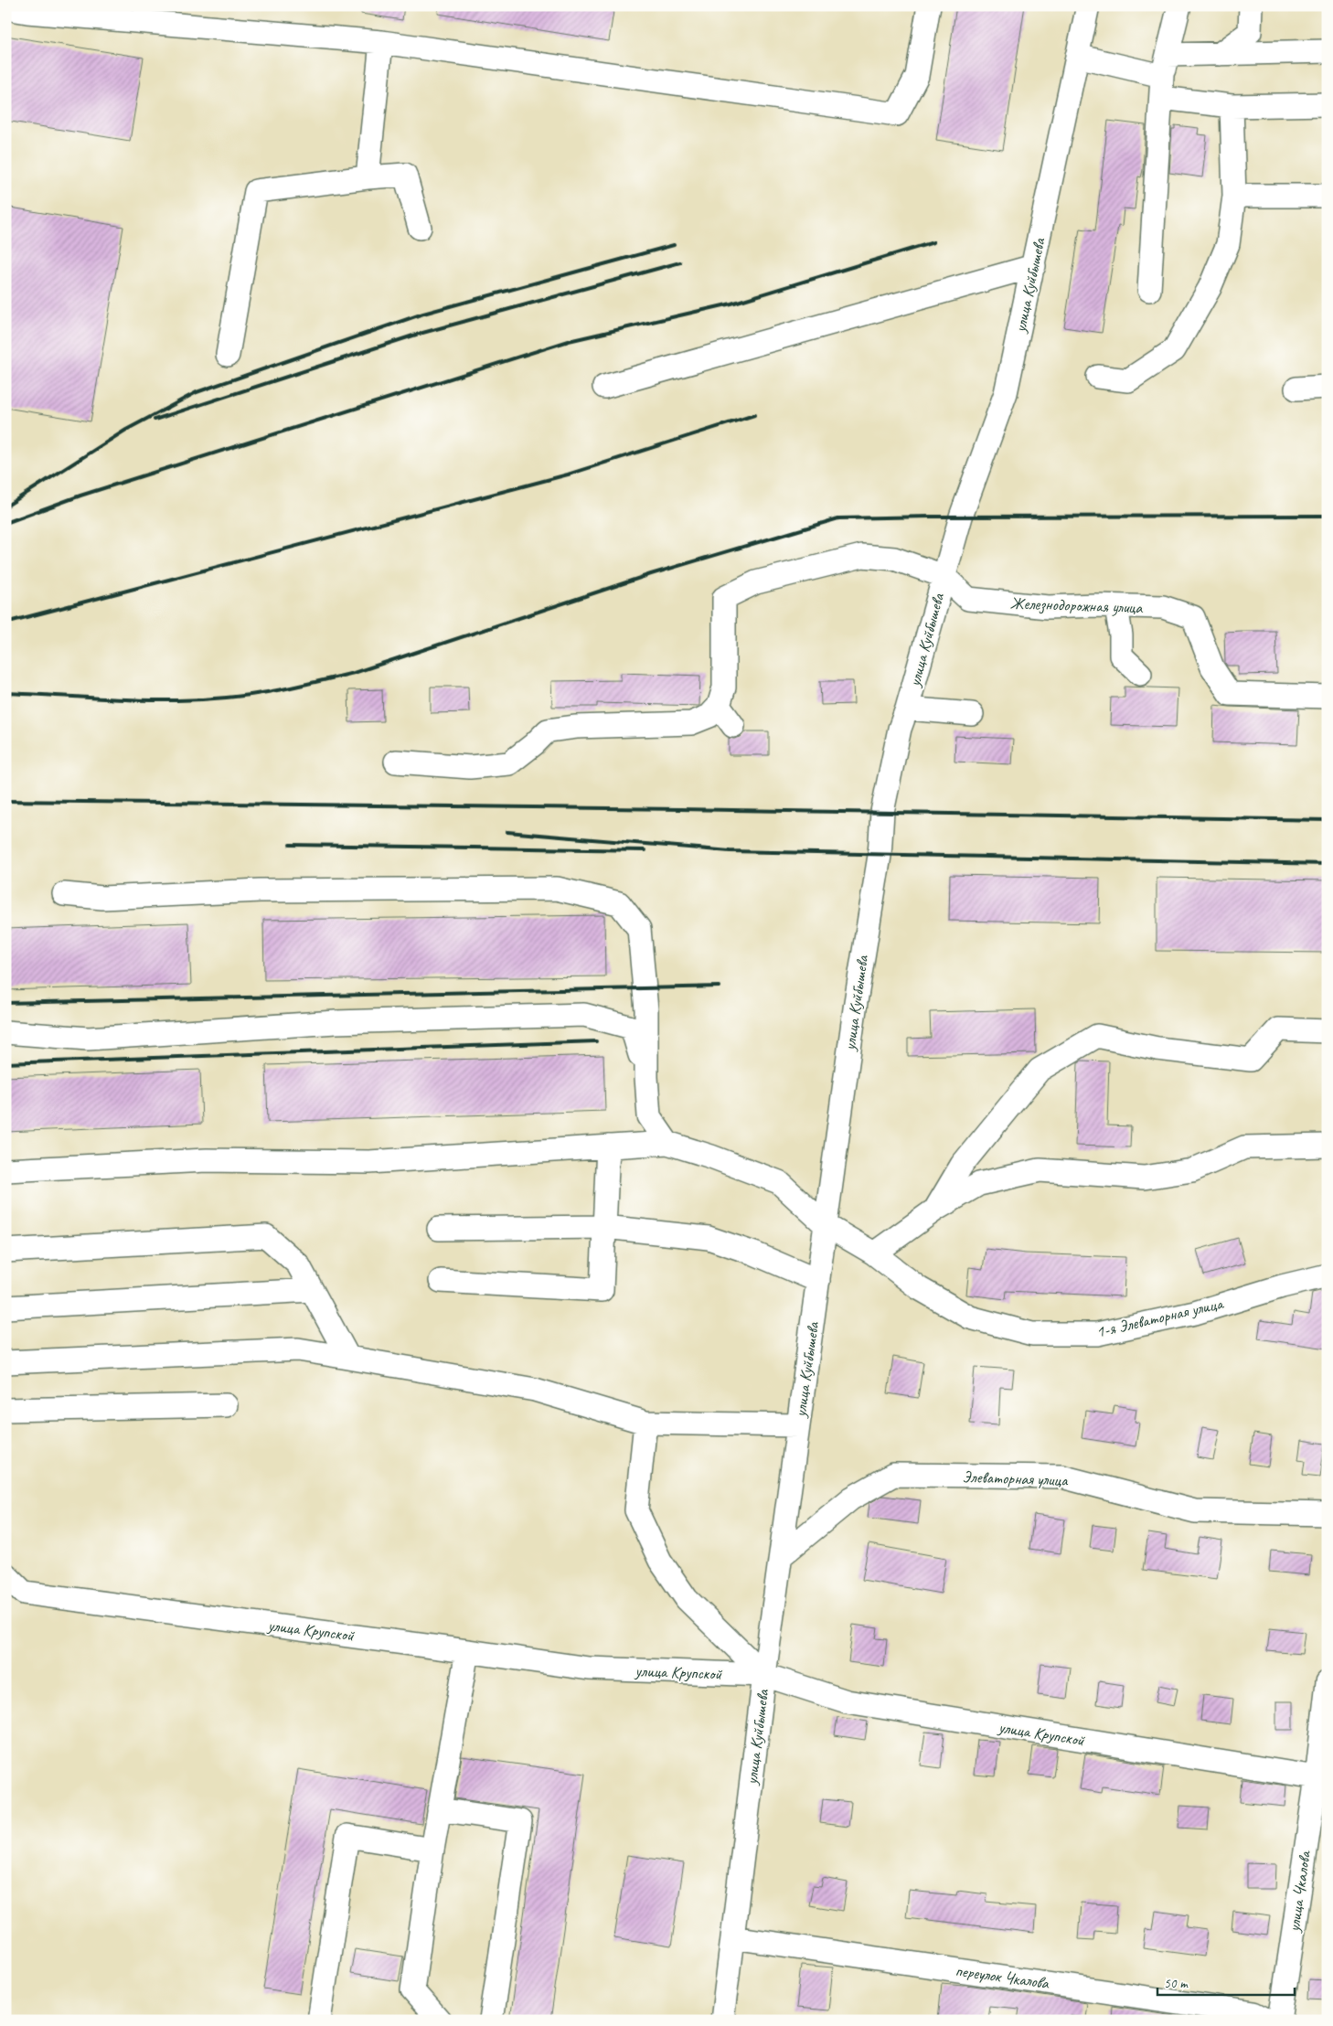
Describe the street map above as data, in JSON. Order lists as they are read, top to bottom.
{
  "streets": {
    "street": [
      "улица Куйбышева",
      "Железнодорожная улица",
      "1-я Элеваторная улица",
      "Элеваторная улица",
      "улица Крупской",
      "улица Чкалова",
      "переулок Чкалова"
    ]
  },
  "crossings": [
    ["улица Куйбышева", "Железнодорожная улица"],
    ["улица Куйбышева", "1-я Элеваторная улица"],
    ["улица Куйбышева", "Элеваторная улица"],
    ["улица Куйбышева", "улица Крупской"],
    ["улица Куйбышева", "переулок Чкалова"],
    ["улица Крупской", "улица Чкалова"]
  ],
  "scale_bar": "50 m"
}
